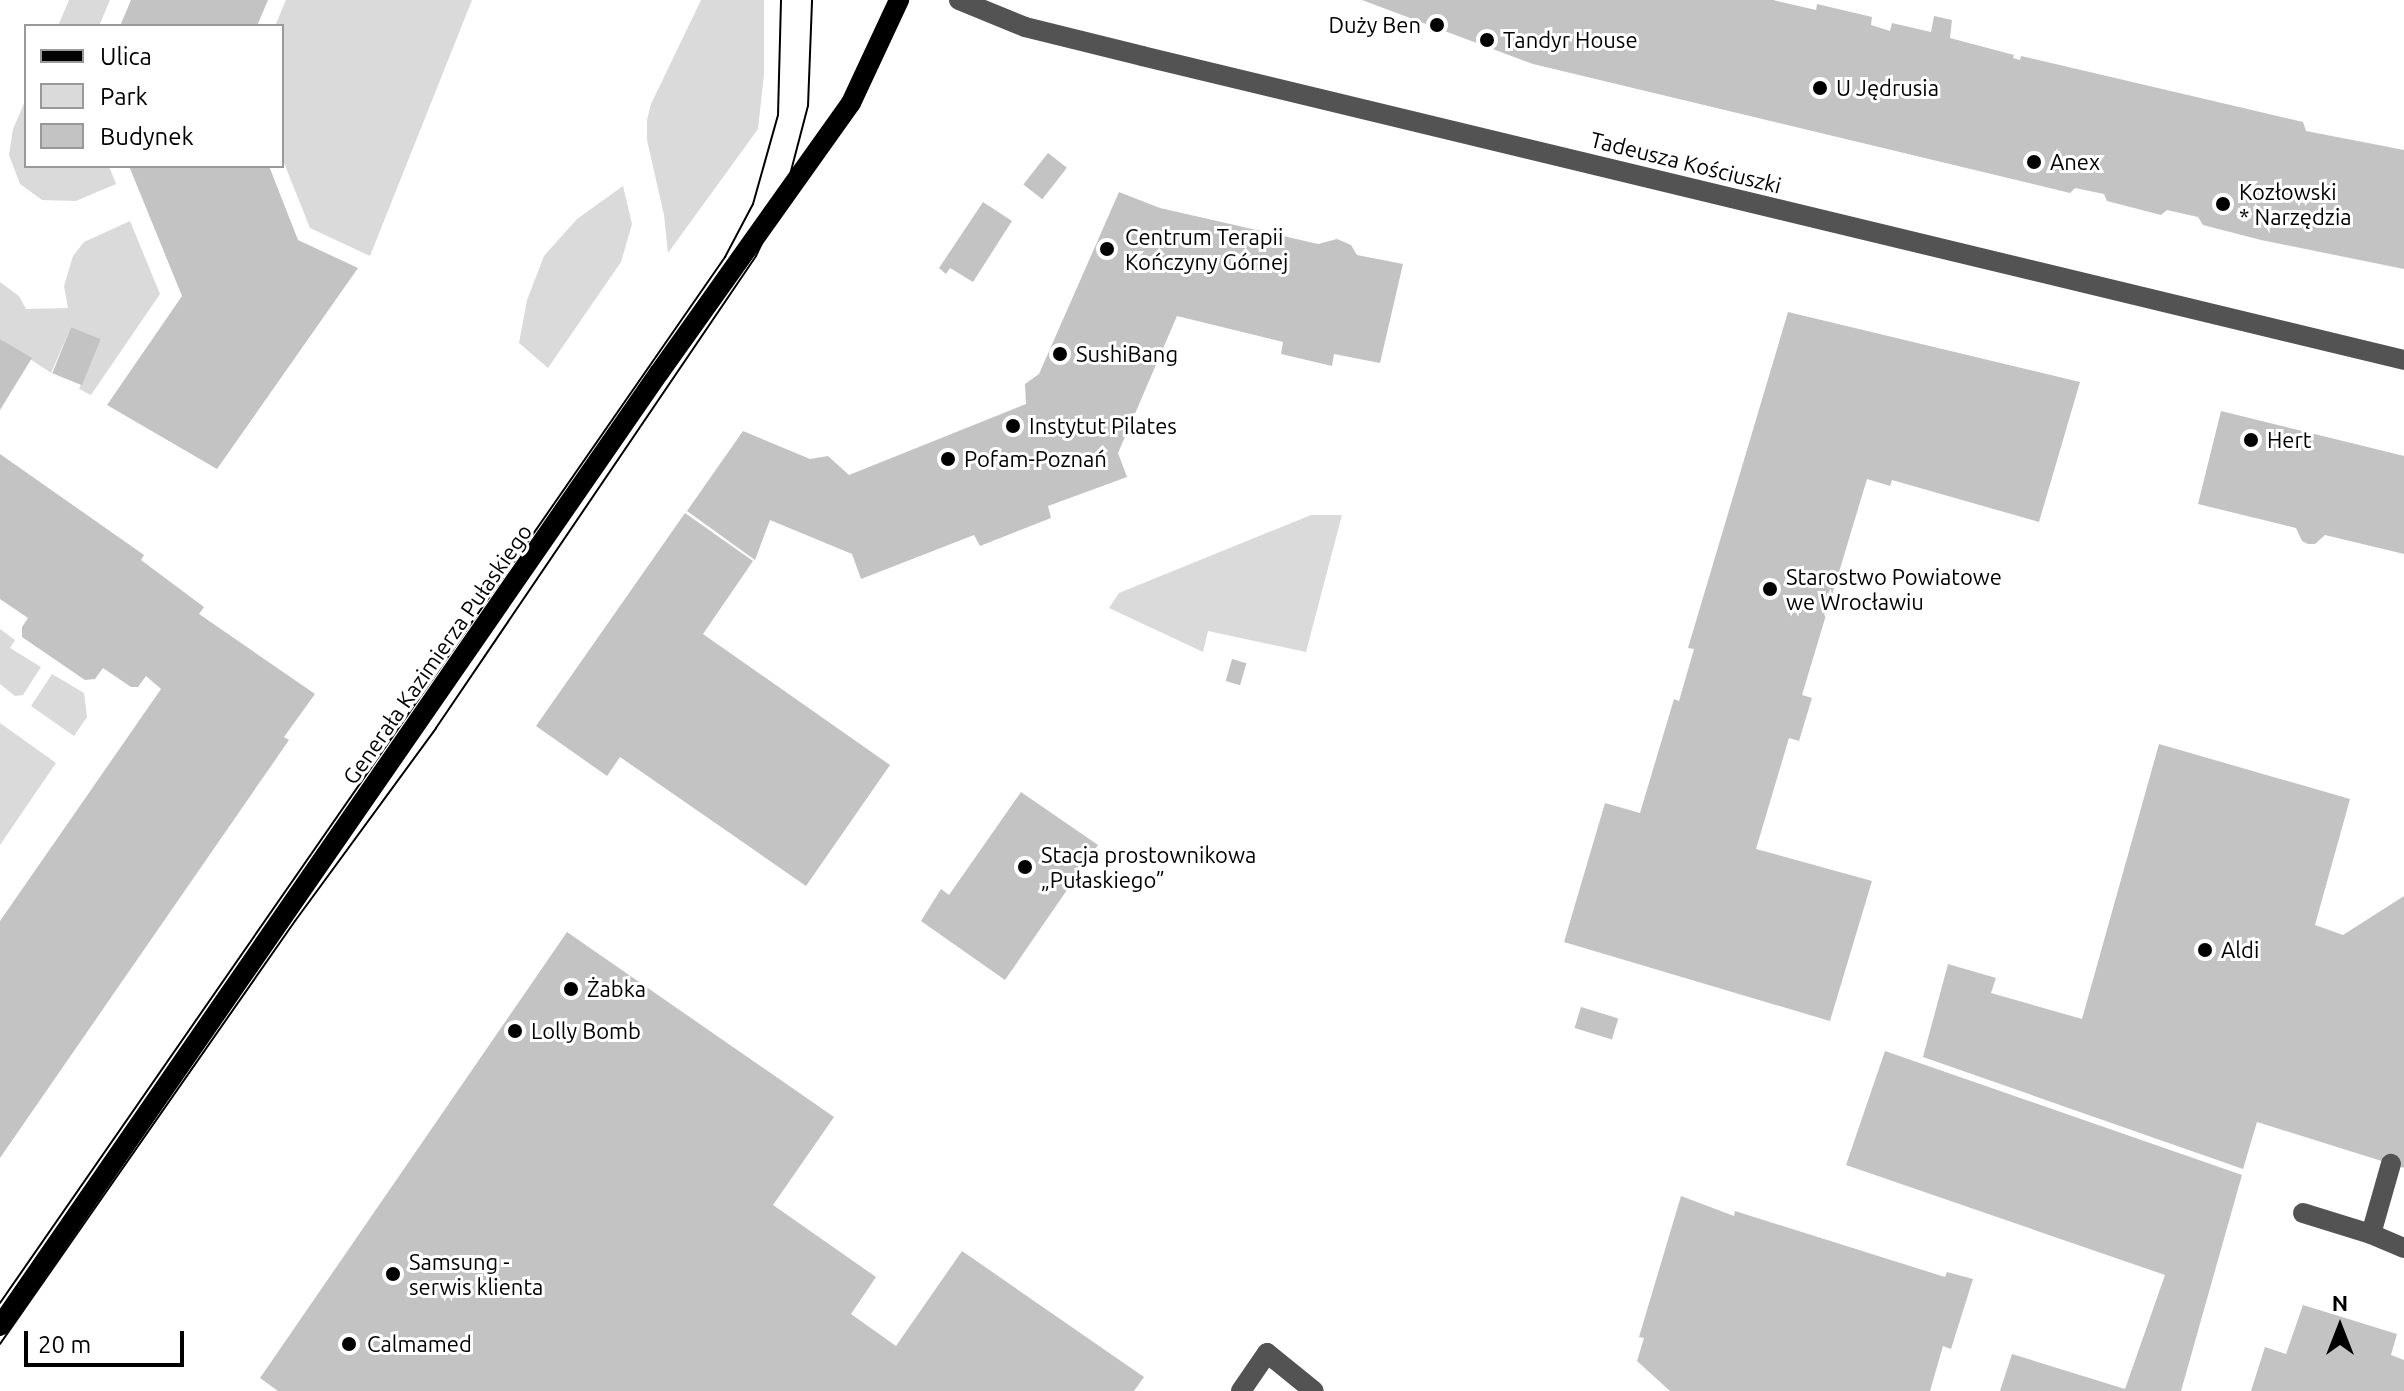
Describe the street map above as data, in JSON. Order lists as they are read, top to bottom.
{
  "streets": {
    "main road": ["Generała Kazimierza Pułaskiego"],
    "street": ["Tadeusza Kościuszki"]
  },
  "places": [
    "Duży Ben",
    "Tandyr House",
    "U Jędrusia",
    "Anex",
    "Kozłowski * Narzędzia",
    "Centrum Terapii Kończyny Górnej",
    "SushiBang",
    "Instytut Pilates",
    "Hert",
    "Pofam-Poznań",
    "Starostwo Powiatowe we Wrocławiu",
    "Stacja prostownikowa „Pułaskiego”",
    "Aldi",
    "Żabka",
    "Lolly Bomb",
    "Samsung - serwis klienta",
    "Calmamed"
  ],
  "legend": ["Ulica", "Park", "Budynek"],
  "scale_bar": "20 m",
  "north": "top"
}
